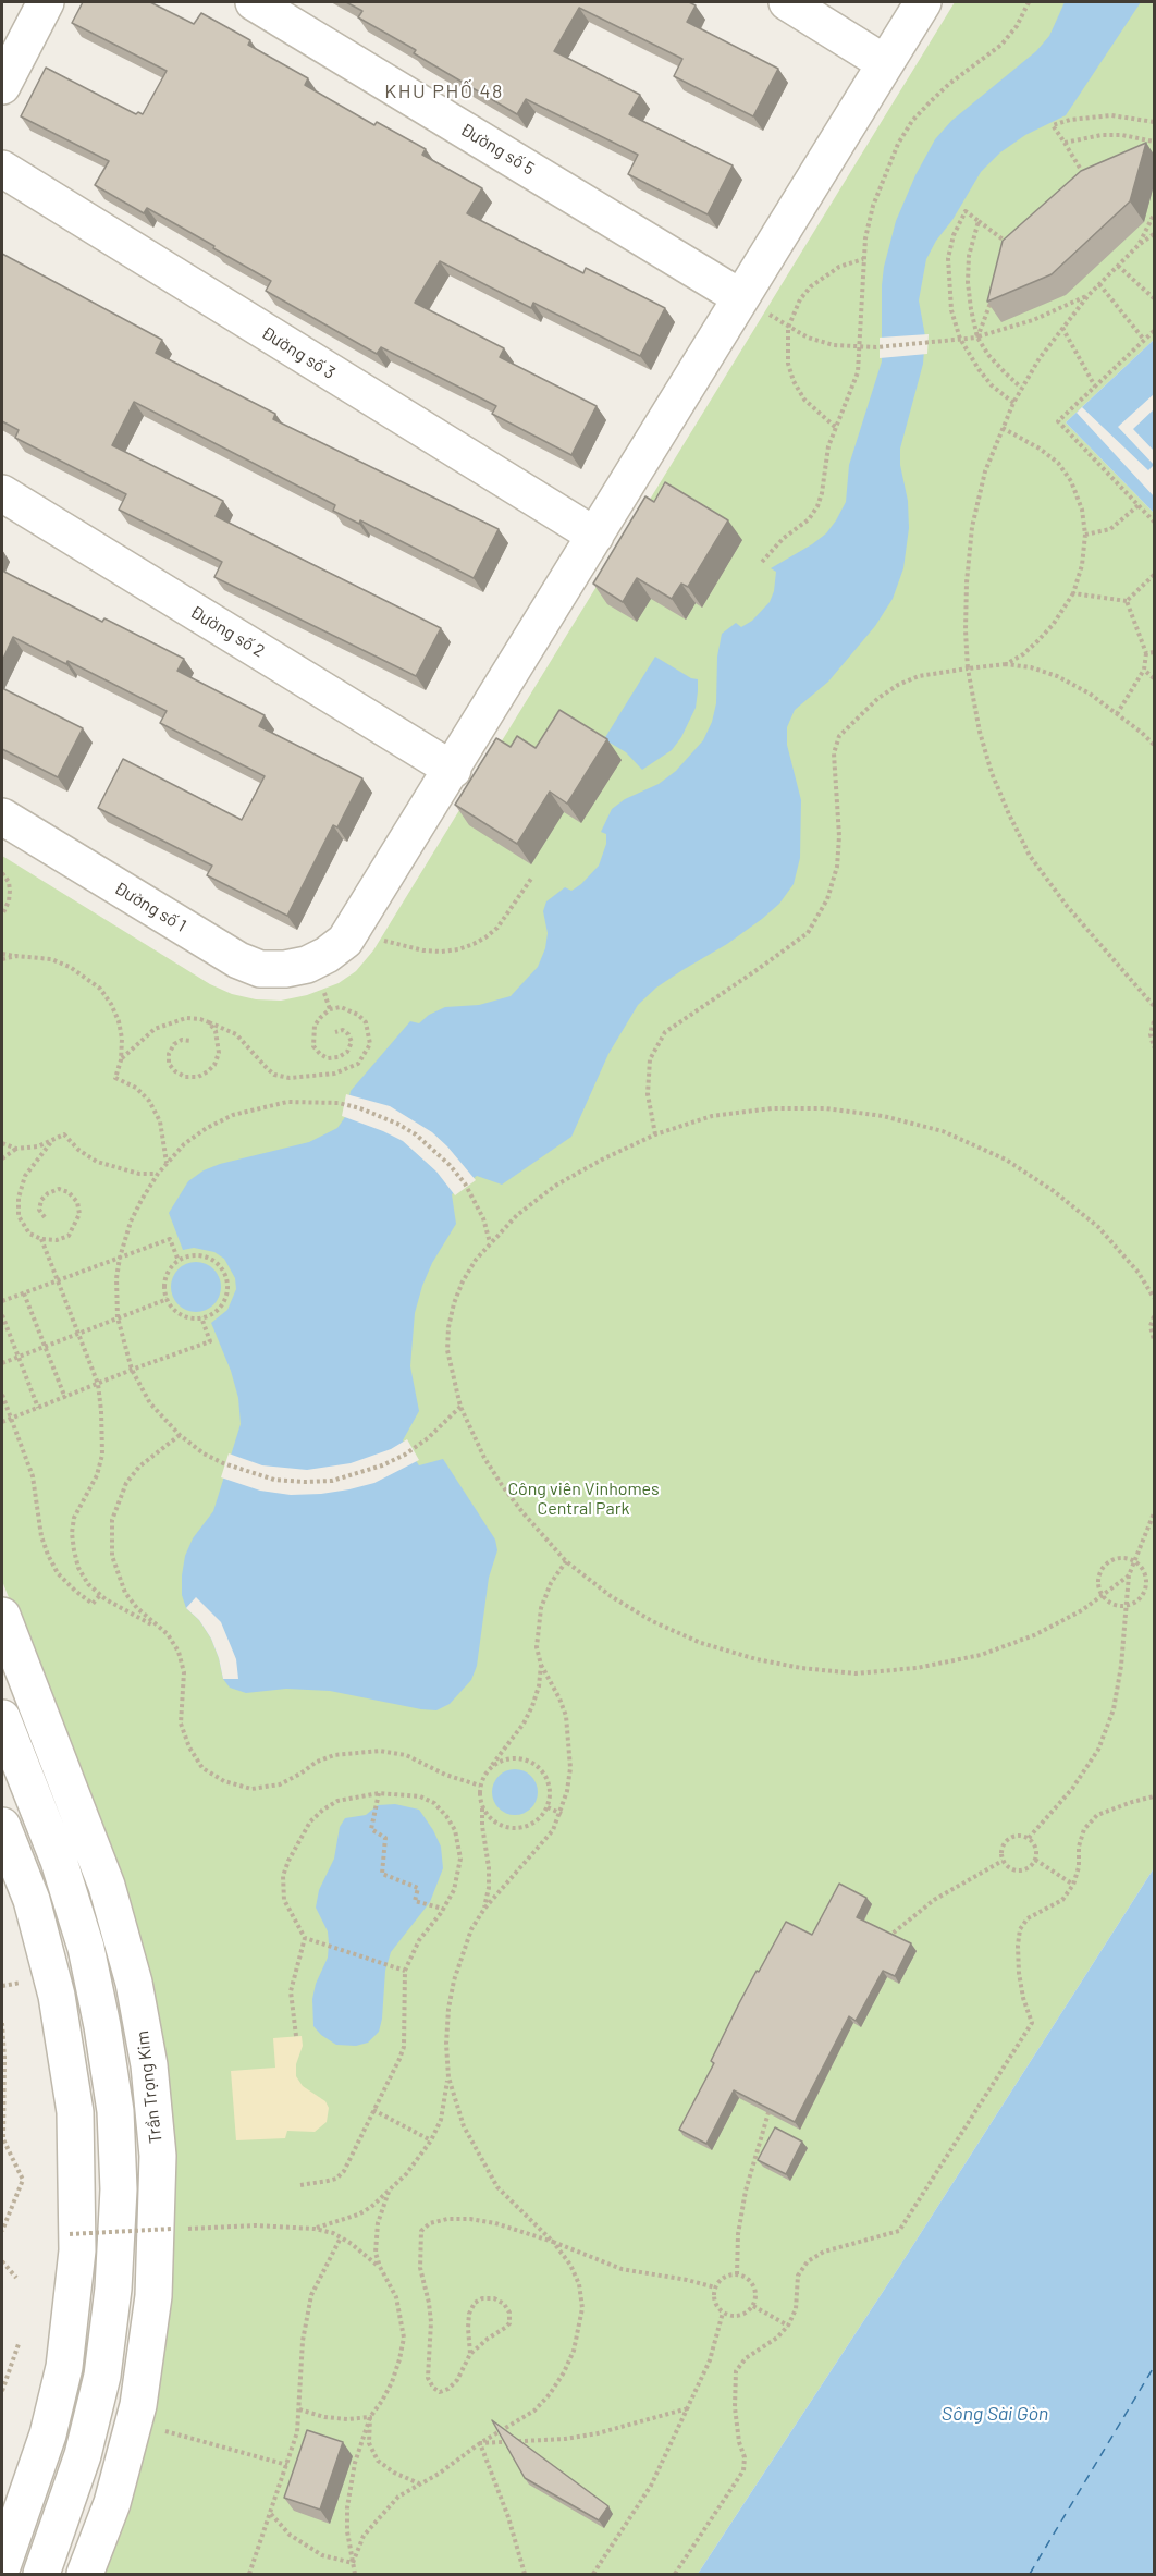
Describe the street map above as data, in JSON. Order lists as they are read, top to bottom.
{
  "streets": {
    "street": [
      "Đường số 5",
      "Đường số 3",
      "Đường số 2",
      "Đường số 1",
      "Trần Trọng Kim"
    ]
  },
  "crossings": [
    ["Đường số 2", "Đường số 1"]
  ],
  "districts": ["KHU PHỐ 48"],
  "water": ["Sông Sài Gòn"],
  "parks": ["Công viên Vinhomes Central Park"]
}
